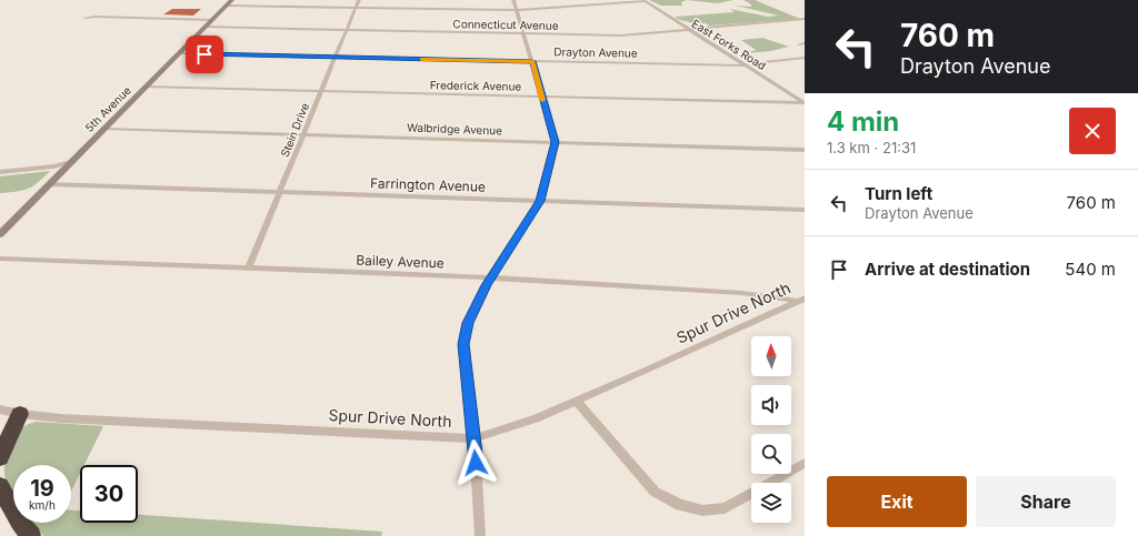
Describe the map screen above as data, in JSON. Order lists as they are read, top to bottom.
{
  "streets": {
    "main road": ["5th Avenue"],
    "street": [
      "Connecticut Avenue",
      "East Forks Road",
      "Drayton Avenue",
      "Frederick Avenue",
      "Walbridge Avenue",
      "Stein Drive",
      "Farrington Avenue",
      "Bailey Avenue",
      "Spur Drive North"
    ]
  },
  "crossings": [
    ["Connecticut Avenue", "East Forks Road"],
    ["Connecticut Avenue", "5th Avenue"],
    ["Connecticut Avenue", "Stein Drive"],
    ["East Forks Road", "Drayton Avenue"],
    ["East Forks Road", "Frederick Avenue"],
    ["Drayton Avenue", "5th Avenue"],
    ["Drayton Avenue", "Stein Drive"],
    ["Frederick Avenue", "5th Avenue"],
    ["Frederick Avenue", "Stein Drive"],
    ["5th Avenue", "Walbridge Avenue"],
    ["5th Avenue", "Farrington Avenue"],
    ["Walbridge Avenue", "Stein Drive"],
    ["Stein Drive", "Farrington Avenue"],
    ["Stein Drive", "Bailey Avenue"],
    ["Bailey Avenue", "Spur Drive North"]
  ],
  "north": "top",
  "page": {
    "turn": ["760 m", "Drayton Avenue"],
    "heading": ["4 min", "1.3 km · 21:31"],
    "list": [
      {
        "name": "Turn left",
        "note": "Drayton Avenue",
        "value": "760 m"
      },
      {
        "name": "Arrive at destination",
        "value": "540 m"
      }
    ],
    "speed": "19 km/h",
    "limit": "30",
    "buttons": ["Exit", "Share"]
  }
}
